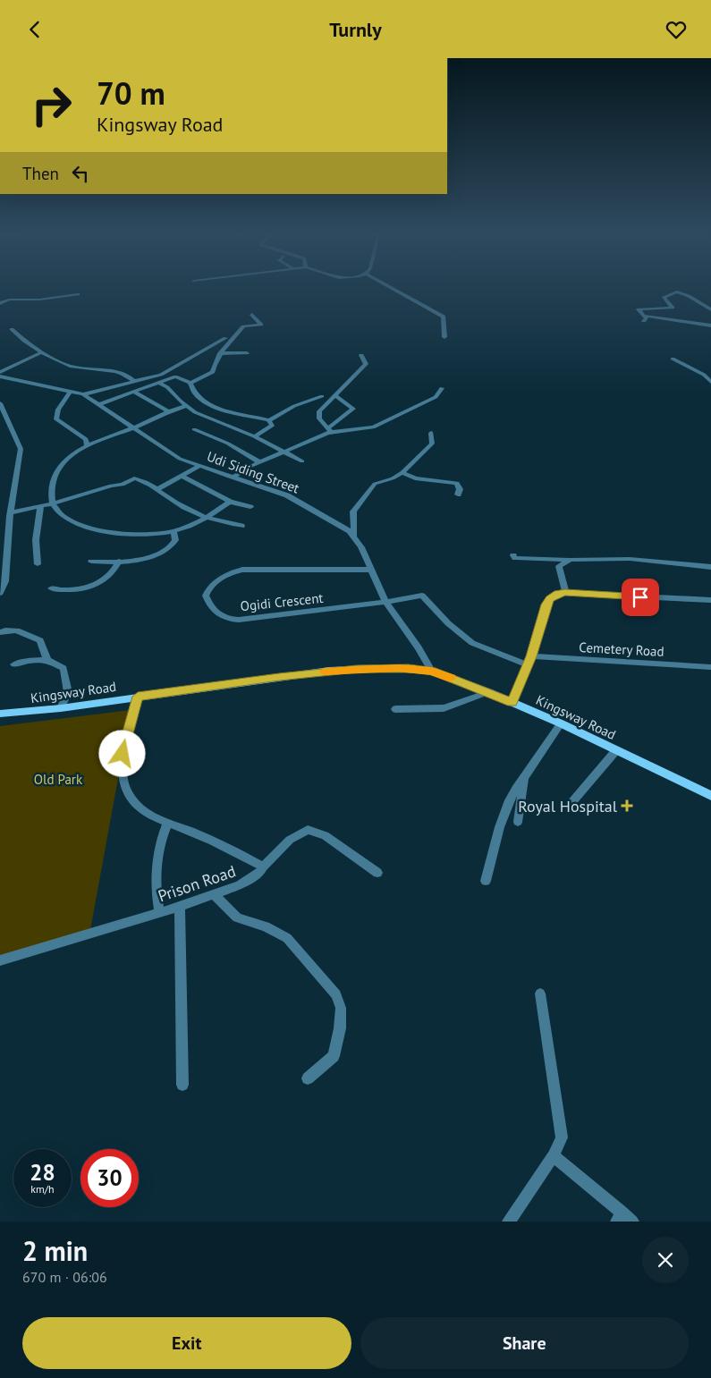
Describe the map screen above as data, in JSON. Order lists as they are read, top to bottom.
{
  "streets": {
    "main road": ["Kingsway Road"],
    "street": [
      "Udi Siding Street",
      "Ogidi Crescent",
      "Cemetery Road",
      "Prison Road"
    ]
  },
  "crossings": [
    ["Udi Siding Street", "Ogidi Crescent"],
    ["Udi Siding Street", "Kingsway Road"]
  ],
  "parks": ["Old Park"],
  "places": {
    "health": ["Royal Hospital"]
  },
  "page": {
    "header": "Turnly",
    "turn": ["70 m", "Kingsway Road"],
    "then": "Then",
    "speed": "28 km/h",
    "limit": "30",
    "heading": ["2 min", "670 m · 06:06"],
    "buttons": ["Exit", "Share"]
  }
}
